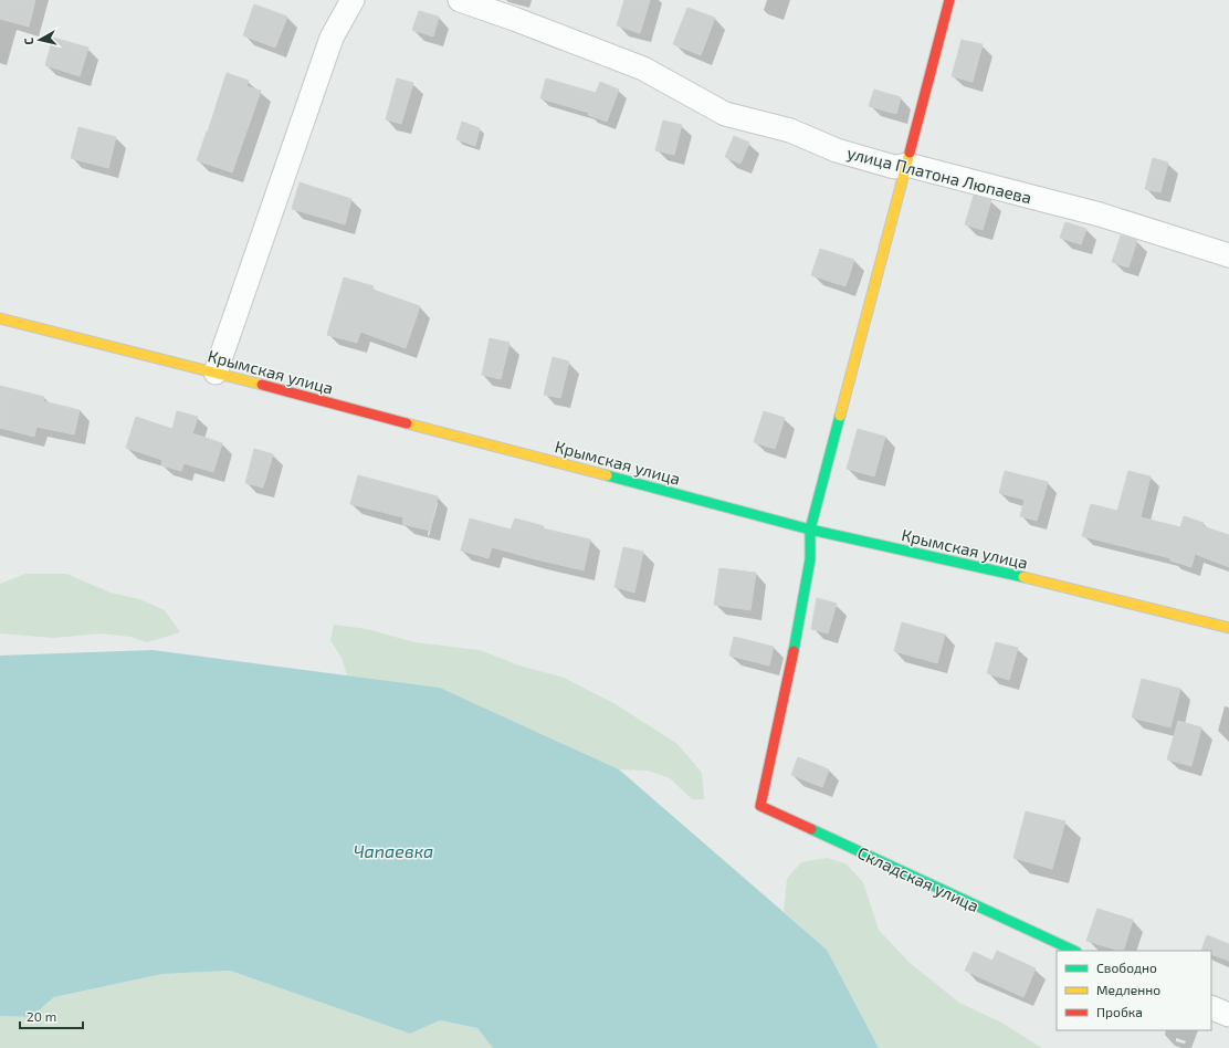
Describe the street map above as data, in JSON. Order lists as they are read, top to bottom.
{
  "streets": {
    "street": ["улица Платона Люпаева", "Крымская улица", "Складская улица"]
  },
  "crossings": [
    ["Крымская улица", "Складская улица"]
  ],
  "water": ["Чапаевка"],
  "legend": ["Свободно", "Медленно", "Пробка"],
  "scale_bar": "20 m",
  "north": "left"
}
